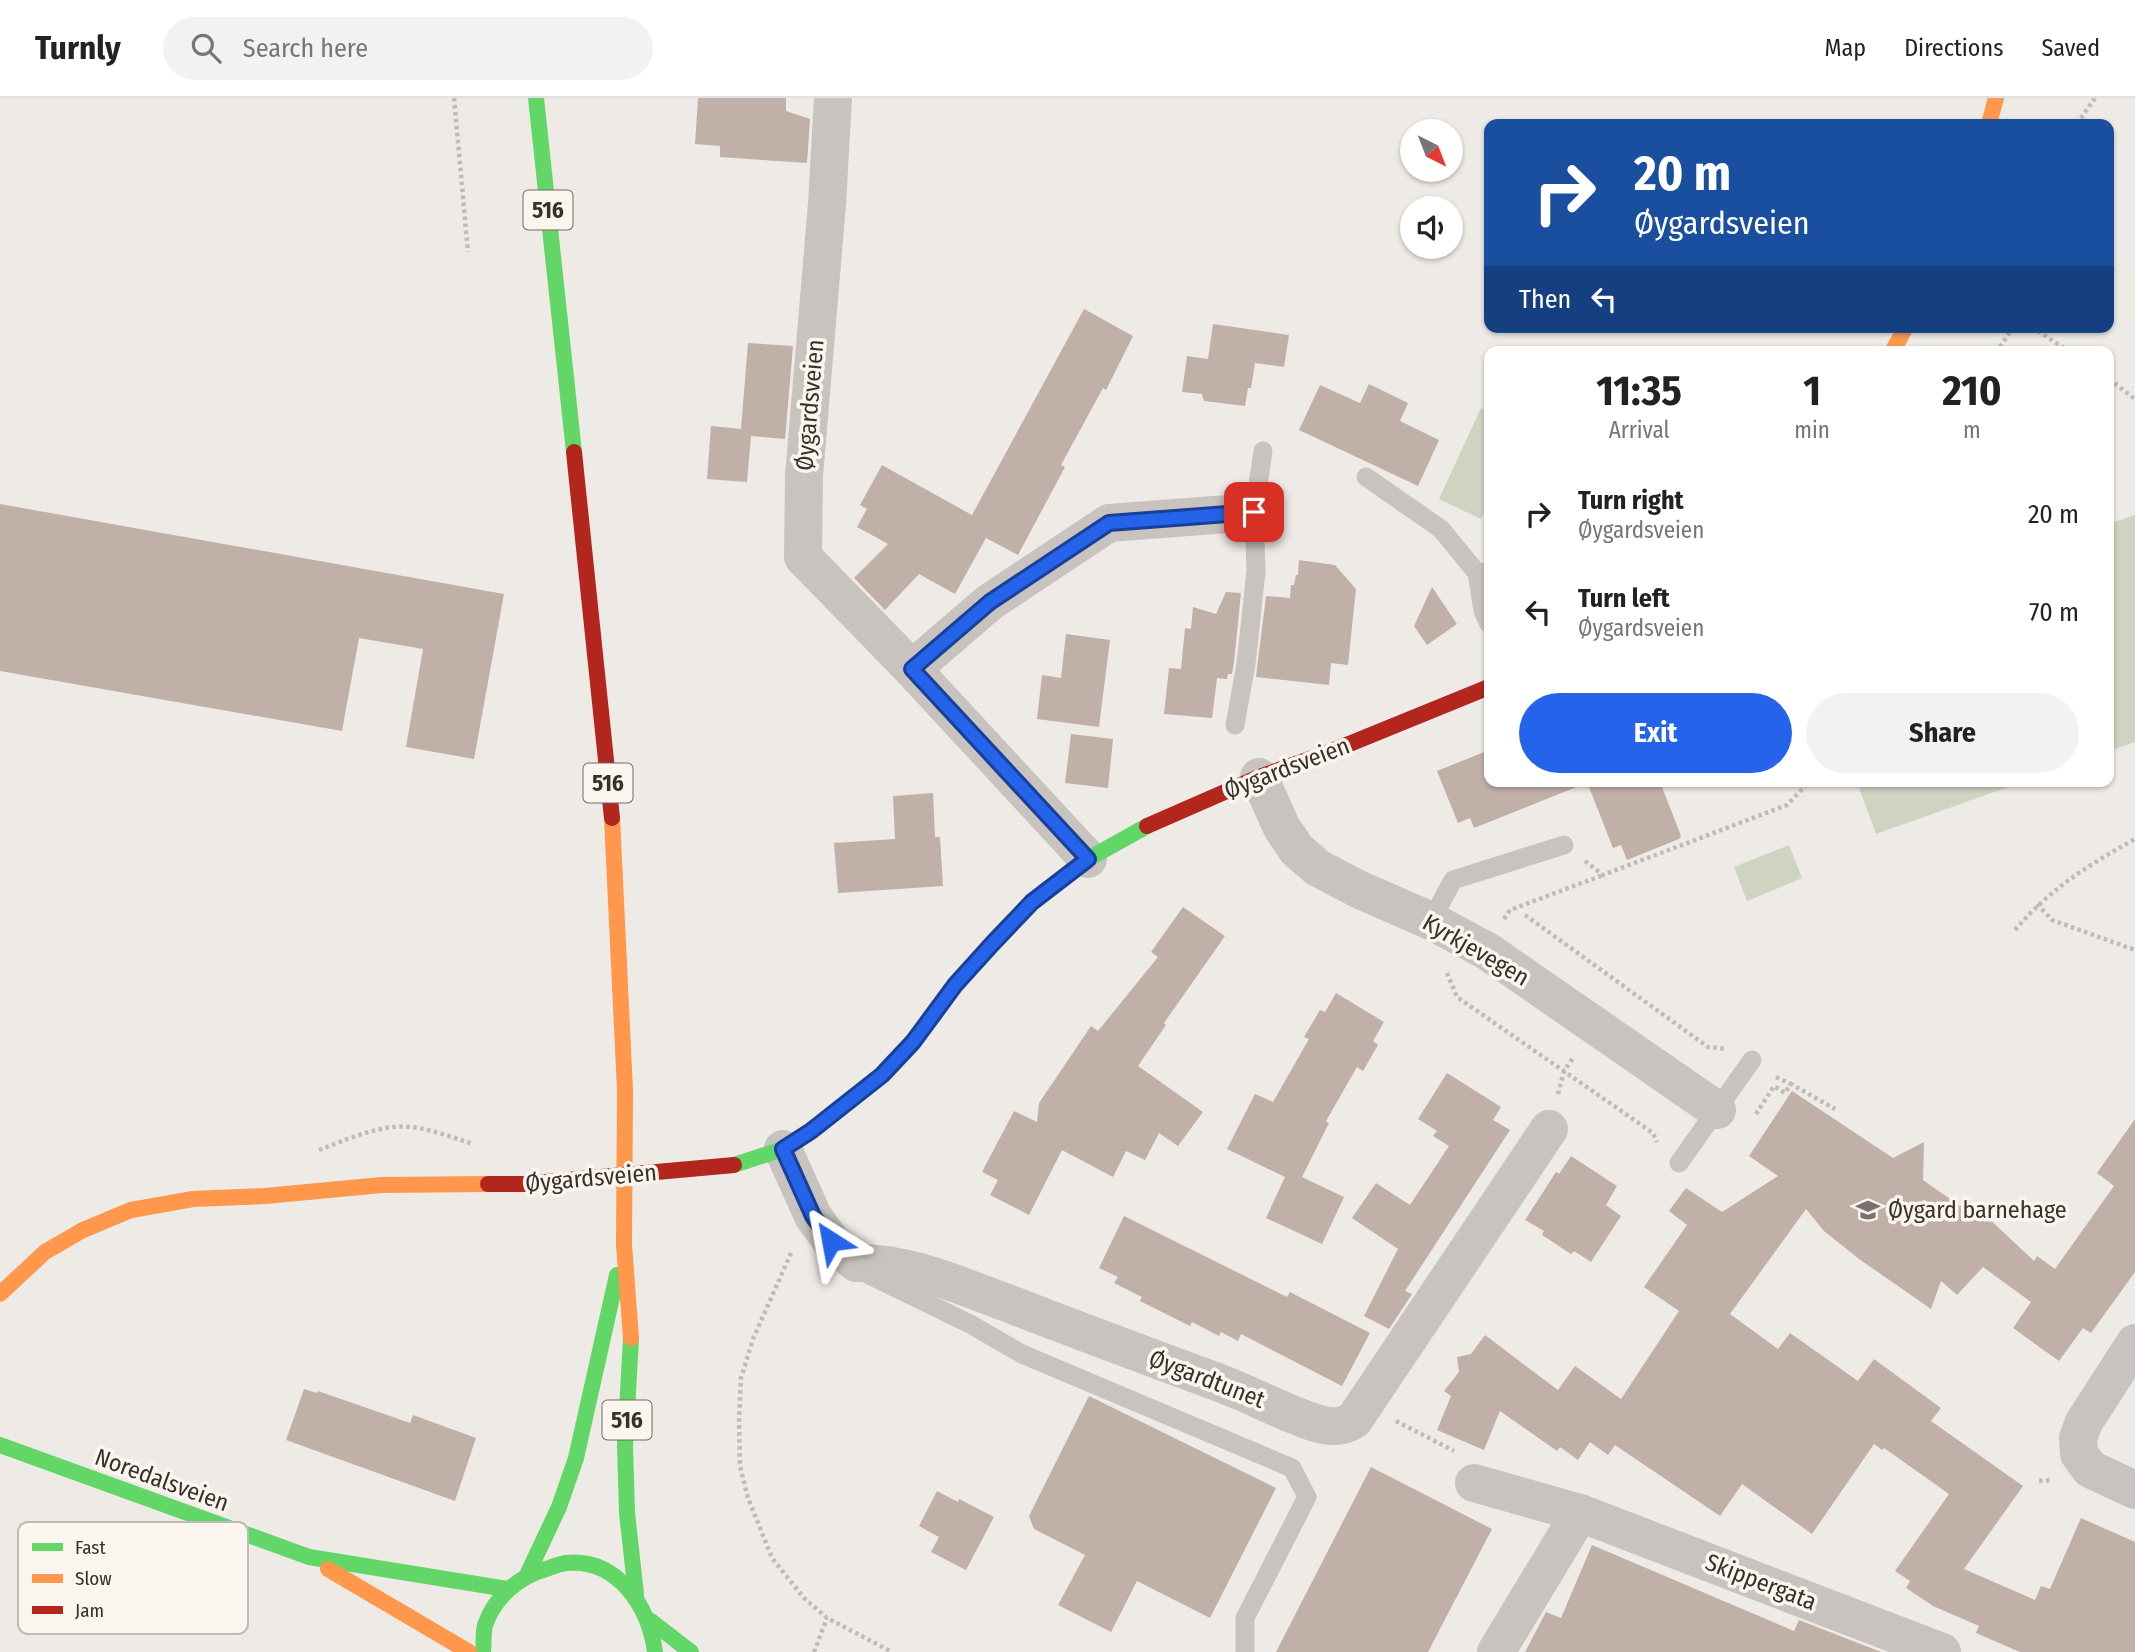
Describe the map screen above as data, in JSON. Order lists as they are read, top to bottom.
{
  "streets": {
    "main road": ["516", "Øygardsveien", "Noredalsveien"],
    "street": ["Kyrkjevegen", "Øygardtunet", "Skippergata"]
  },
  "crossings": [
    ["516", "Noredalsveien"],
    ["Øygardsveien", "Kyrkjevegen"]
  ],
  "places": {
    "school or university": ["Øygard barnehage"]
  },
  "legend": ["Fast", "Slow", "Jam"],
  "north": "bottom right",
  "page": {
    "header": "Turnly",
    "search": "Search here",
    "nav": ["Map", "Directions", "Saved"],
    "turn": ["20 m", "Øygardsveien"],
    "then": "Then",
    "eta": [
      "11:35",
      "Arrival",
      "1",
      "min",
      "210",
      "m"
    ],
    "list": [
      {
        "name": "Turn right",
        "note": "Øygardsveien",
        "value": "20 m"
      },
      {
        "name": "Turn left",
        "note": "Øygardsveien",
        "value": "70 m"
      }
    ],
    "buttons": ["Exit", "Share"]
  }
}
